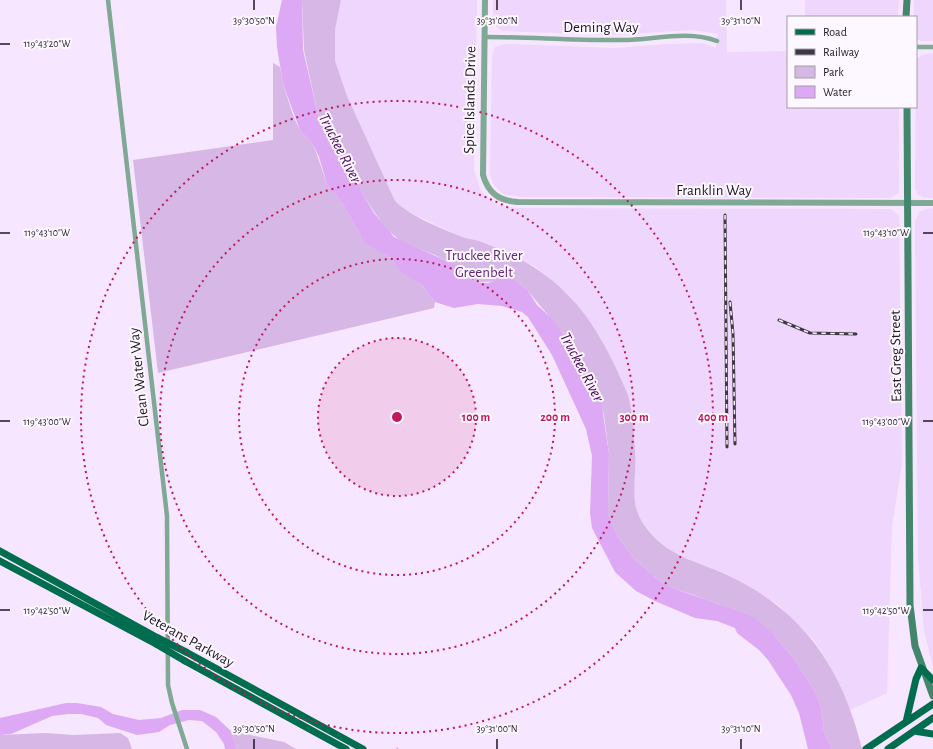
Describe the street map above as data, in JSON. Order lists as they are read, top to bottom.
{
  "streets": {
    "main road": ["East Greg Street", "Veterans Parkway"],
    "street": [
      "Deming Way",
      "Spice Islands Drive",
      "Franklin Way",
      "Clean Water Way"
    ]
  },
  "crossings": [
    ["Deming Way", "Spice Islands Drive"],
    ["Spice Islands Drive", "Franklin Way"],
    ["Franklin Way", "East Greg Street"]
  ],
  "water": ["Truckee River"],
  "parks": ["Truckee River Greenbelt"],
  "legend": [
    "Road",
    "Railway",
    "Park",
    "Water"
  ],
  "coordinates": [
    "39°30'50\"N",
    "39°31'00\"N",
    "39°31'10\"N",
    "119°43'20\"W",
    "119°43'10\"W",
    "119°43'00\"W",
    "119°42'50\"W"
  ],
  "rings": [
    "100 m",
    "200 m",
    "300 m",
    "400 m"
  ]
}
